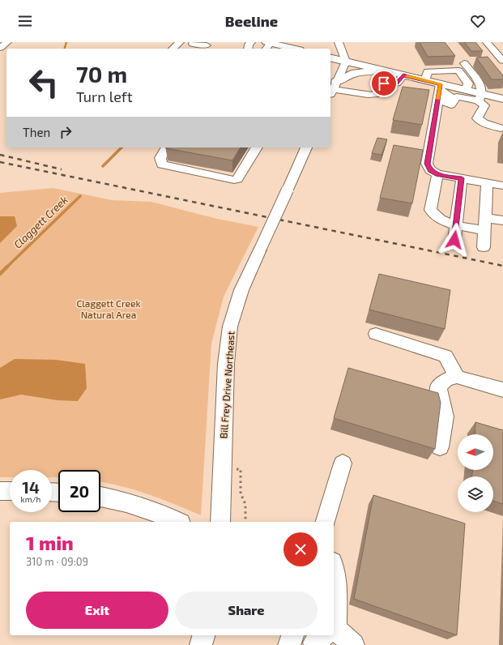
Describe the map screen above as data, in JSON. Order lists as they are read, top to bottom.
{
  "streets": {
    "street": ["Bill Frey Drive Northeast"]
  },
  "water": ["Claggett Creek"],
  "parks": ["Claggett Creek Natural Area"],
  "north": "left",
  "page": {
    "header": "Beeline",
    "turn": ["70 m", "Turn left"],
    "then": "Then",
    "speed": "14 km/h",
    "limit": "20",
    "heading": ["1 min", "310 m · 09:09"],
    "buttons": ["Exit", "Share"]
  }
}
